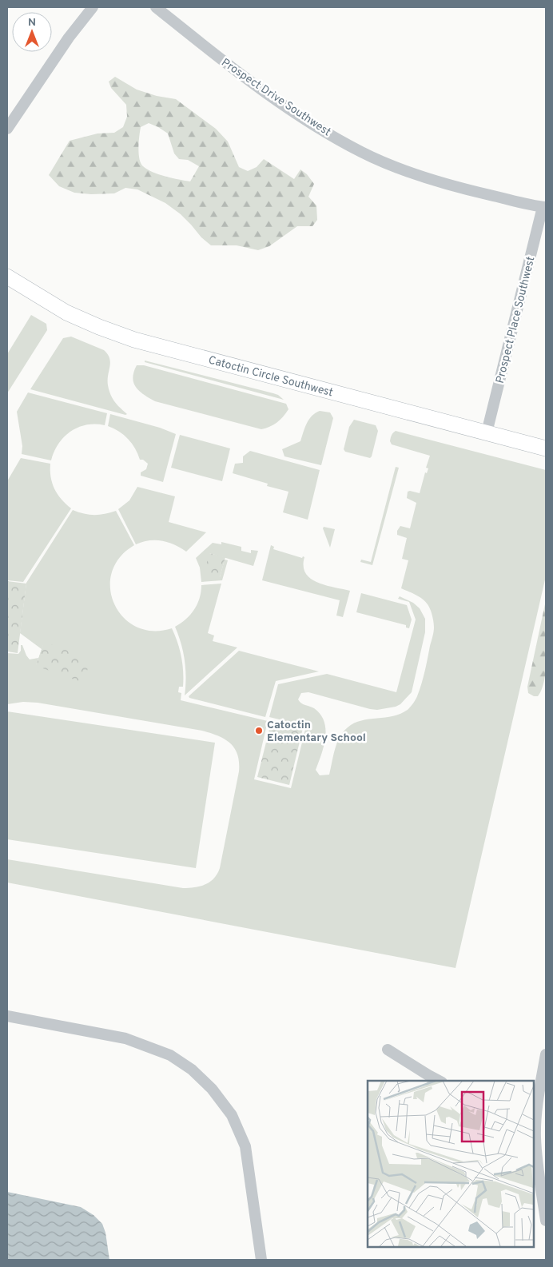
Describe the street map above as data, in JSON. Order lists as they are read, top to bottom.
{
  "streets": {
    "main road": ["Catoctin Circle Southwest"],
    "street": ["Prospect Drive Southwest", "Prospect Place Southwest"]
  },
  "crossings": [
    ["Prospect Drive Southwest", "Prospect Place Southwest"],
    ["Prospect Place Southwest", "Catoctin Circle Southwest"]
  ],
  "places": ["Catoctin Elementary School"],
  "north": "top"
}
